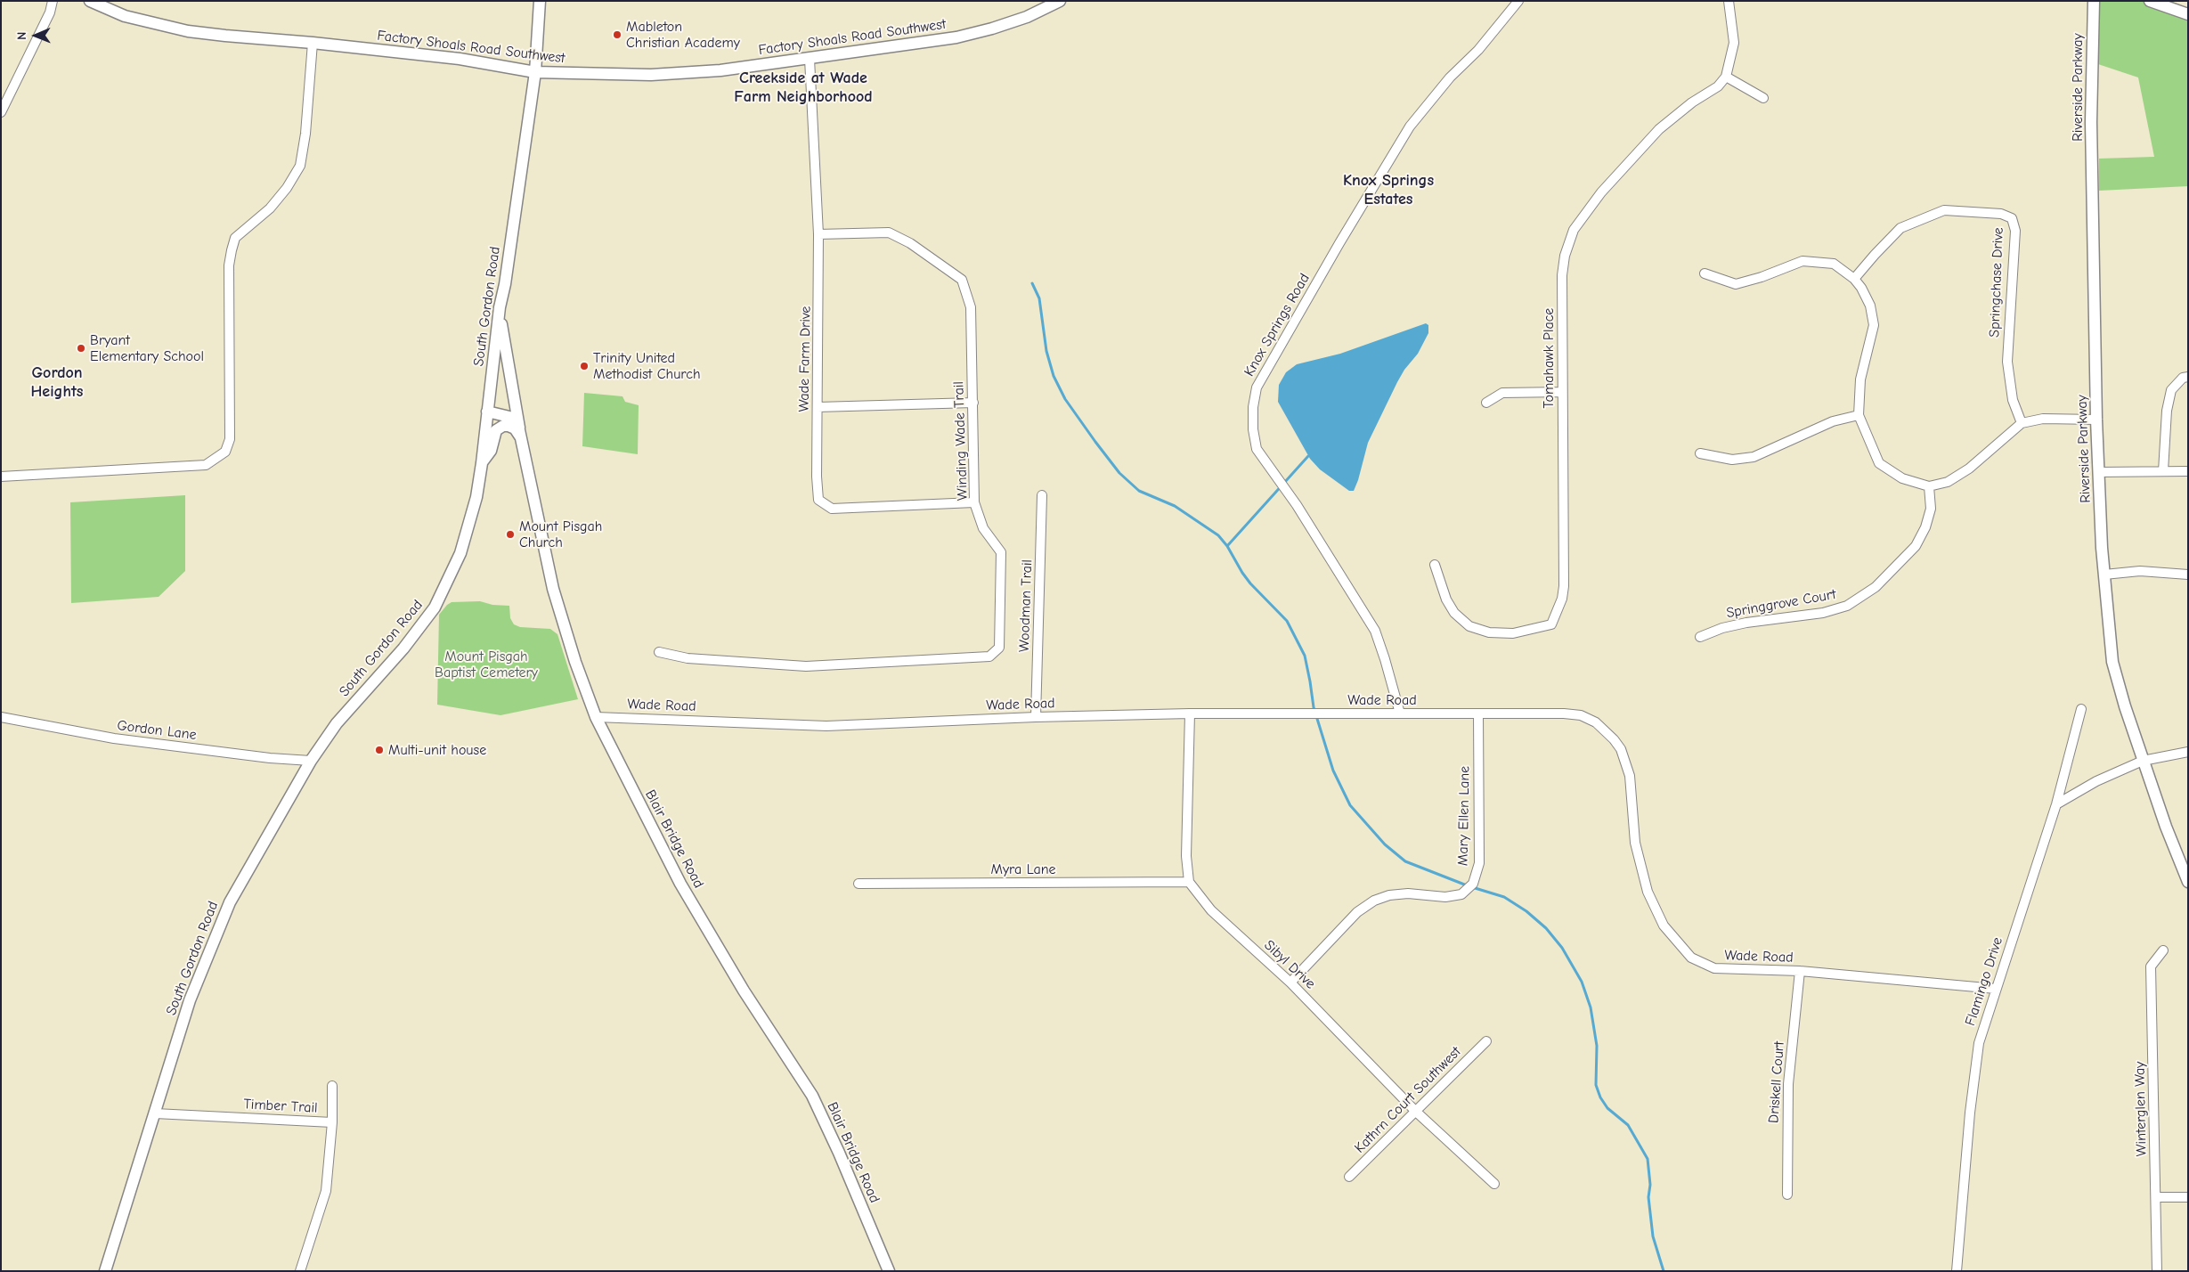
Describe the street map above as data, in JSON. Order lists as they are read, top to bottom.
{
  "streets": {
    "street": [
      "Factory Shoals Road Southwest",
      "Riverside Parkway",
      "Springchase Drive",
      "South Gordon Road",
      "Knox Springs Road",
      "Tomahawk Place",
      "Wade Farm Drive",
      "Winding Wade Trail",
      "Springgrove Court",
      "Woodman Trail",
      "Wade Road",
      "Gordon Lane",
      "Mary Ellen Lane",
      "Blair Bridge Road",
      "Myra Lane",
      "Sibyl Drive",
      "Flamingo Drive",
      "Driskell Court",
      "Kathrn Court Southwest",
      "Timber Trail",
      "Winterglen Way"
    ]
  },
  "crossings": [
    ["Factory Shoals Road Southwest", "South Gordon Road"],
    ["Factory Shoals Road Southwest", "Wade Farm Drive"],
    ["South Gordon Road", "Gordon Lane"],
    ["South Gordon Road", "Blair Bridge Road"],
    ["South Gordon Road", "Timber Trail"],
    ["Knox Springs Road", "Wade Road"],
    ["Wade Farm Drive", "Winding Wade Trail"],
    ["Woodman Trail", "Wade Road"],
    ["Wade Road", "Mary Ellen Lane"],
    ["Wade Road", "Blair Bridge Road"],
    ["Wade Road", "Flamingo Drive"],
    ["Wade Road", "Driskell Court"],
    ["Mary Ellen Lane", "Sibyl Drive"],
    ["Myra Lane", "Sibyl Drive"],
    ["Sibyl Drive", "Kathrn Court Southwest"]
  ],
  "districts": ["Creekside at Wade Farm Neighborhood", "Knox Springs Estates", "Gordon Heights"],
  "parks": ["Mount Pisgah Baptist Cemetery"],
  "places": [
    "Mableton Christian Academy",
    "Bryant Elementary School",
    "Trinity United Methodist Church",
    "Mount Pisgah Church",
    "Multi-unit house"
  ],
  "north": "left"
}
